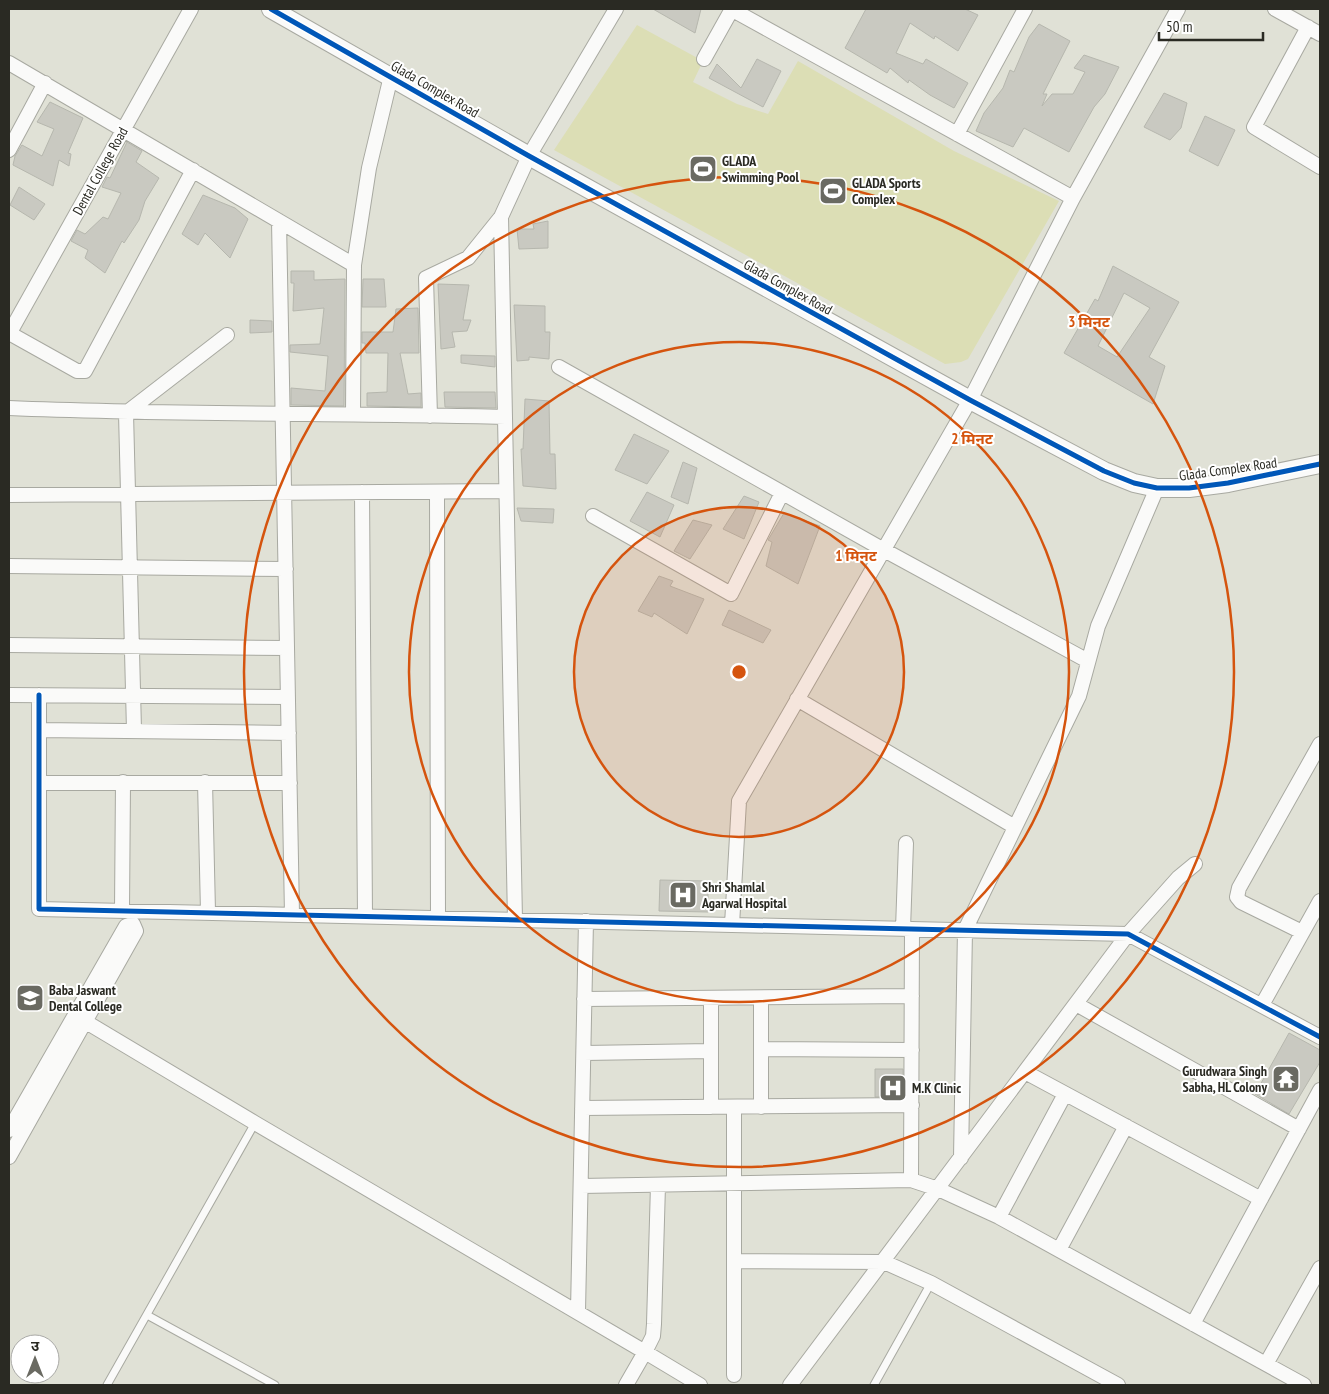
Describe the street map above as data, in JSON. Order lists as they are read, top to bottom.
{
  "streets": {
    "street": ["Glada Complex Road", "Dental College Road"]
  },
  "places": {
    "sports": ["GLADA Swimming Pool", "GLADA Sports Complex"],
    "hospital": ["Shri Shamlal Agarwal Hospital", "M.K Clinic"],
    "school or university": ["Baba Jaswant Dental College"],
    "temple": ["Gurudwara Singh Sabha, HL Colony"]
  },
  "scale_bar": "50 m",
  "north": "top",
  "rings": ["3 मिनट", "2 मिनट", "1 मिनट"]
}
